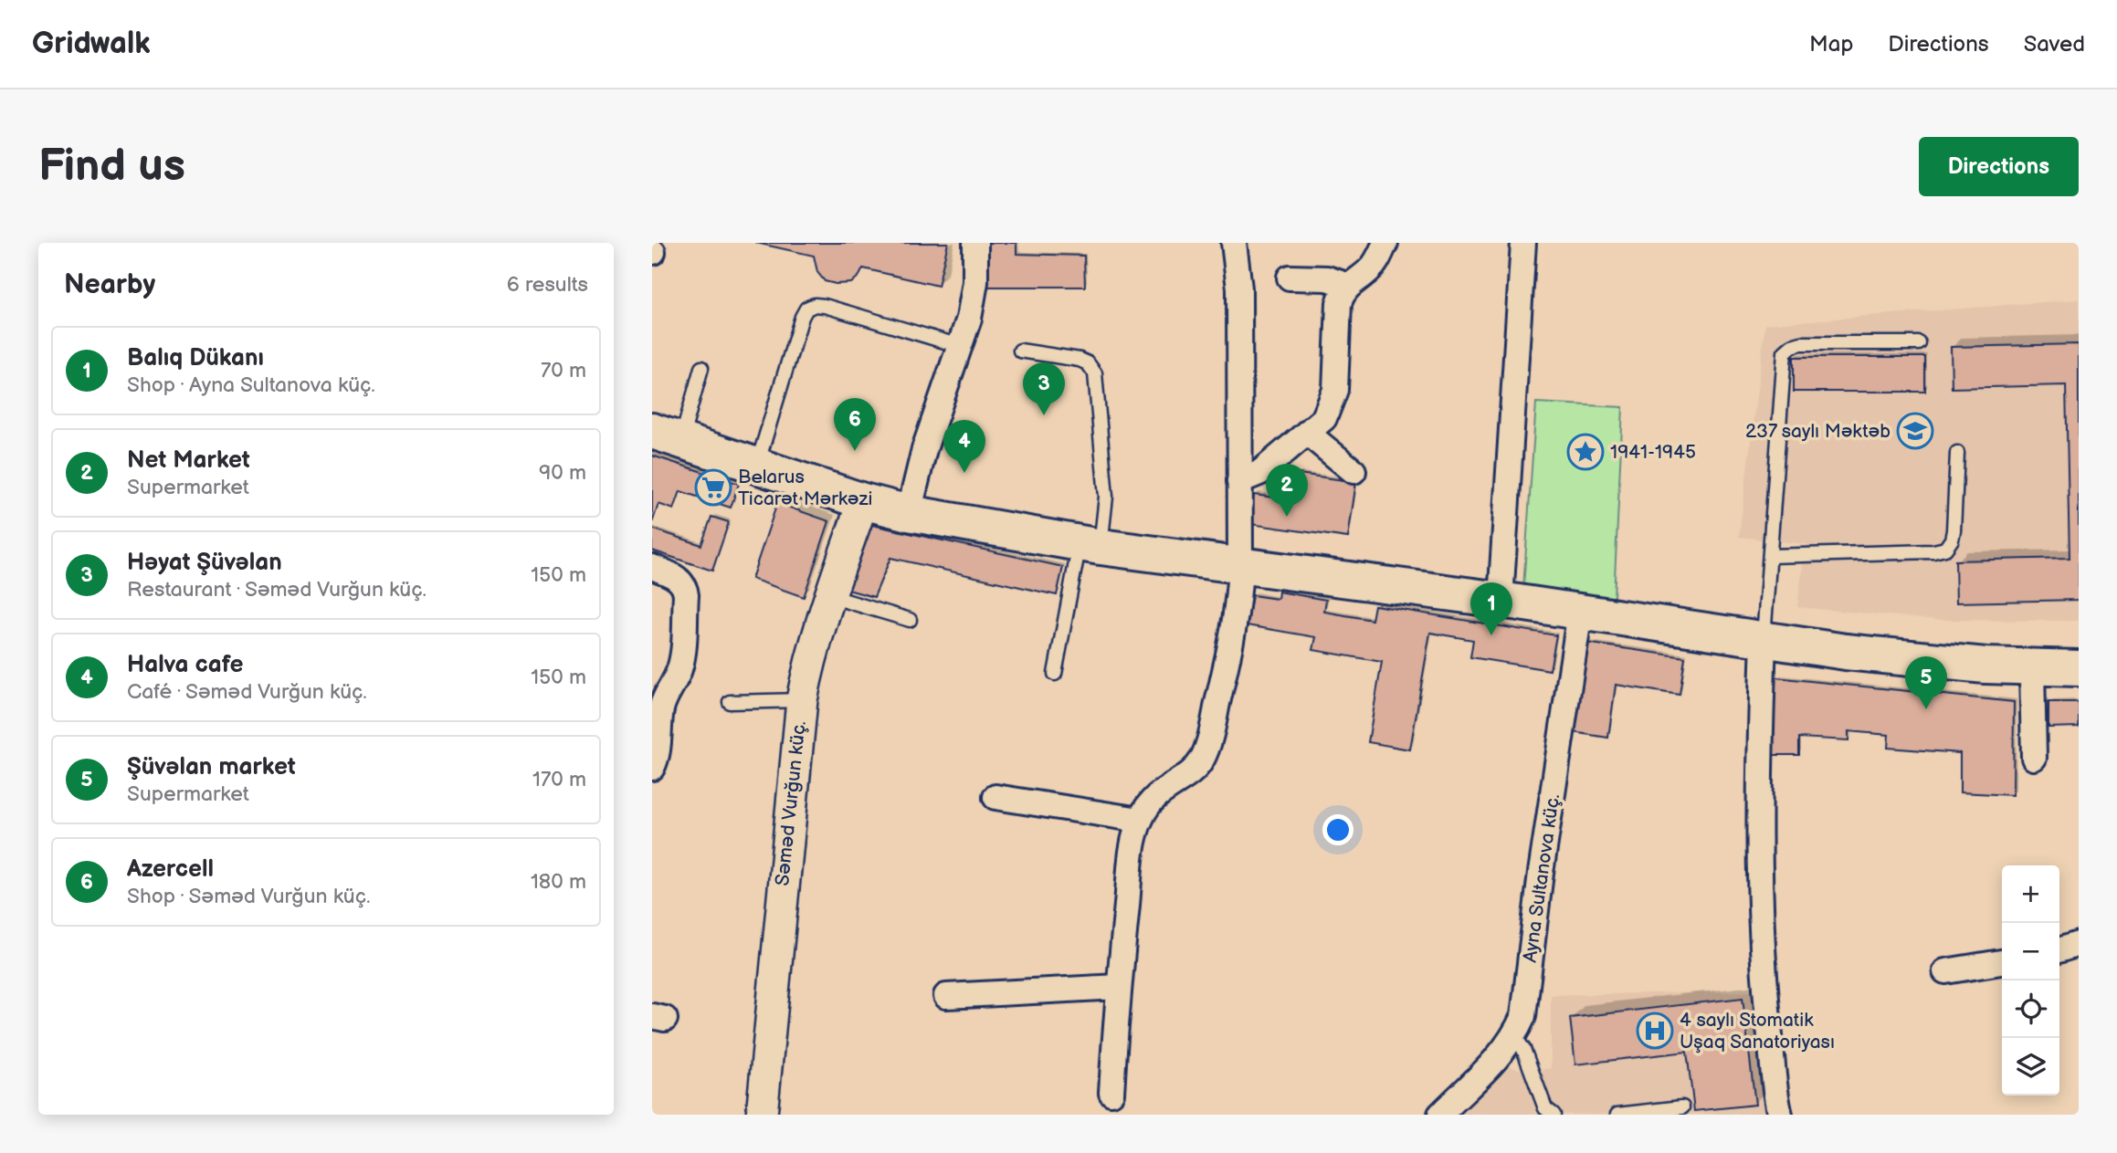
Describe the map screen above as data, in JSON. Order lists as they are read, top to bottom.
{
  "streets": {
    "street": ["Səməd Vurğun küç.", "Ayna Sultanova küç."]
  },
  "places": {
    "school or university": ["237 saylı Məktəb"],
    "place": ["1941-1945"],
    "supermarket": ["Belarus Ticarət Mərkəzi"],
    "hospital": ["4 saylı Stomatik Uşaq Sanatoriyası"]
  },
  "page": {
    "header": "Gridwalk",
    "nav": ["Map", "Directions", "Saved"],
    "buttons": "Directions",
    "title": "Find us",
    "heading": ["Nearby", "6 results"],
    "list": [
      {
        "mark": "1",
        "name": "Balıq Dükanı",
        "note": "Shop · Ayna Sultanova küç.",
        "value": "70 m"
      },
      {
        "mark": "2",
        "name": "Net Market",
        "note": "Supermarket",
        "value": "90 m"
      },
      {
        "mark": "3",
        "name": "Həyat Şüvəlan",
        "note": "Restaurant · Səməd Vurğun küç.",
        "value": "150 m"
      },
      {
        "mark": "4",
        "name": "Halva cafe",
        "note": "Café · Səməd Vurğun küç.",
        "value": "150 m"
      },
      {
        "mark": "5",
        "name": "Şüvəlan market",
        "note": "Supermarket",
        "value": "170 m"
      },
      {
        "mark": "6",
        "name": "Azercell",
        "note": "Shop · Səməd Vurğun küç.",
        "value": "180 m"
      }
    ],
    "pins": [
      "3",
      "6",
      "4",
      "2",
      "1",
      "5"
    ],
    "map_buttons": ["+", "−"]
  }
}
